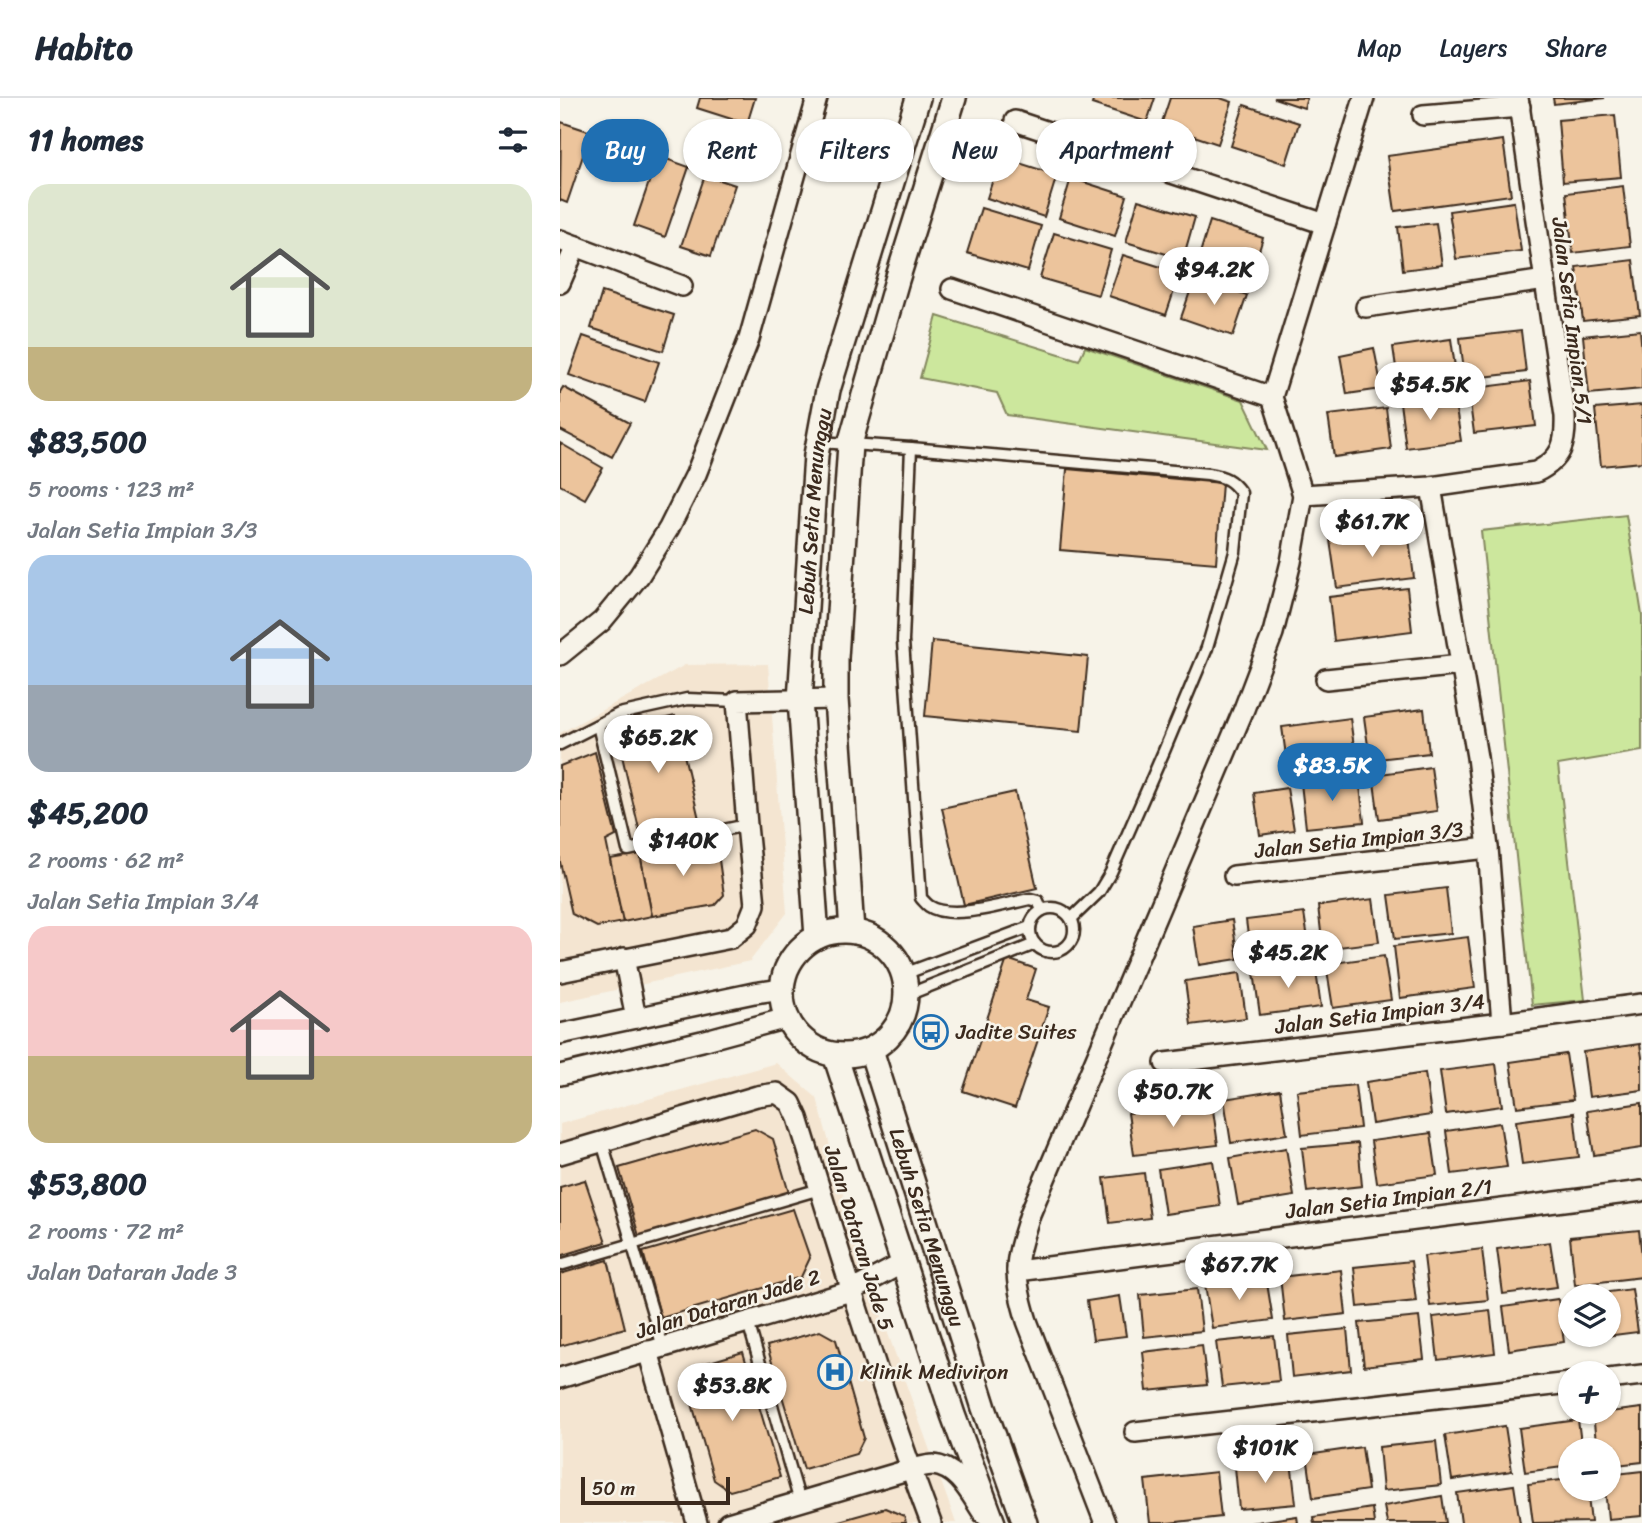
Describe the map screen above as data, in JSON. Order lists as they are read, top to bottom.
{
  "streets": {
    "street": [
      "Jalan Setia Impian 5/1",
      "Lebuh Setia Menunggu",
      "Jalan Setia Impian 3/3",
      "Jalan Setia Impian 3/4",
      "Jalan Setia Impian 2/1",
      "Jalan Dataran Jade 5",
      "Jalan Dataran Jade 2"
    ]
  },
  "crossings": [
    ["Lebuh Setia Menunggu", "Jalan Dataran Jade 2"],
    ["Jalan Dataran Jade 5", "Jalan Dataran Jade 2"]
  ],
  "places": {
    "bus stop": ["Jadite Suites"],
    "hospital": ["Klinik Mediviron"]
  },
  "scale_bar": "50 m",
  "page": {
    "header": "Habito",
    "nav": ["Map", "Layers", "Share"],
    "heading": "11 homes",
    "chip": [
      "Buy",
      "Rent",
      "Filters",
      "New",
      "Apartment"
    ],
    "list": [
      {
        "name": "$83,500",
        "note": "5 rooms · 123 m² · Jalan Setia Impian 3/3"
      },
      {
        "name": "$45,200",
        "note": "2 rooms · 62 m² · Jalan Setia Impian 3/4"
      },
      {
        "name": "$53,800",
        "note": "2 rooms · 72 m² · Jalan Dataran Jade 3"
      }
    ],
    "price": [
      "$94.2K",
      "$54.5K",
      "$61.7K",
      "$65.2K",
      "$83.5K",
      "$140K",
      "$45.2K",
      "$50.7K",
      "$67.7K",
      "$53.8K",
      "$101K"
    ],
    "map_buttons": ["+", "−"],
    "scale": "50 m"
  }
}
